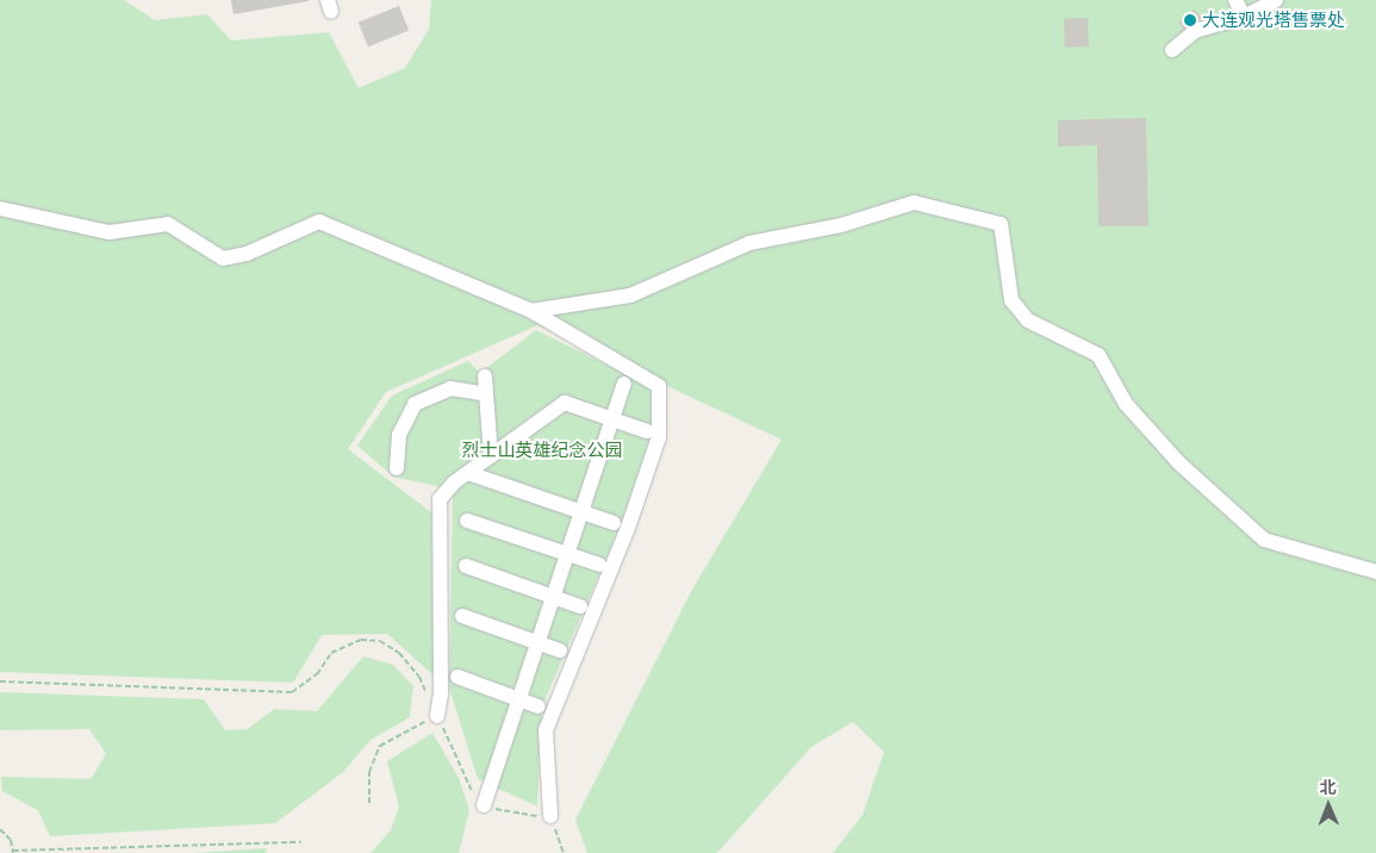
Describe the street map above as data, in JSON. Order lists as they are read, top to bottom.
{
  "parks": ["烈士山英雄纪念公园"],
  "places": ["大连观光塔售票处"],
  "north": "top"
}
